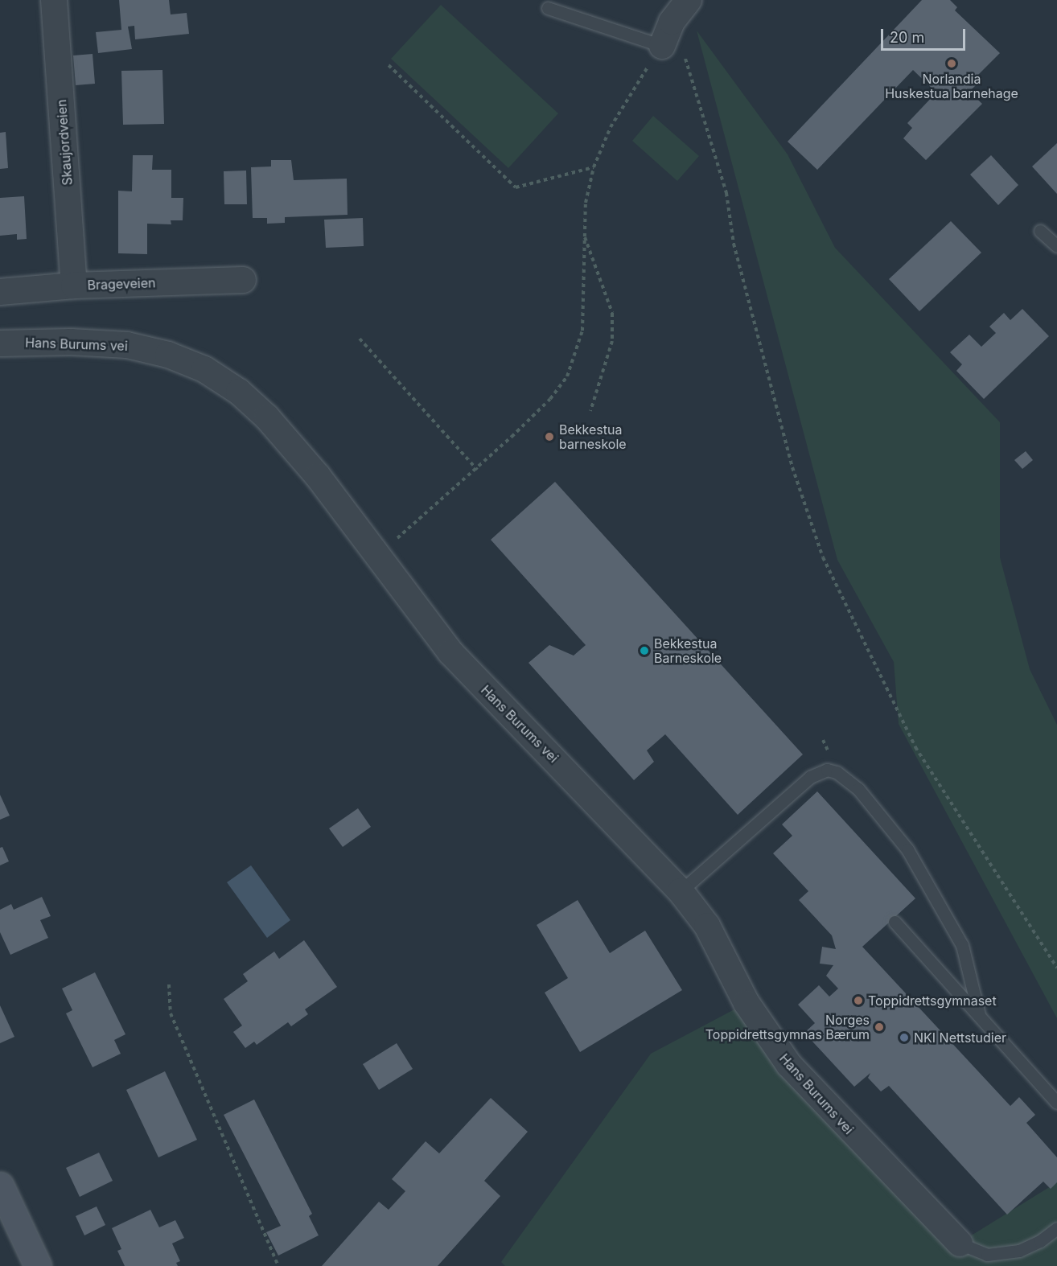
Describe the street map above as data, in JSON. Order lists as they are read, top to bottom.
{
  "streets": {
    "street": ["Skaujordveien", "Brageveien", "Hans Burums vei"]
  },
  "crossings": [
    ["Skaujordveien", "Brageveien"]
  ],
  "places": [
    "Norlandia Huskestua barnehage",
    "Bekkestua barneskole",
    "Bekkestua Barneskole",
    "Toppidrettsgymnaset",
    "Norges Toppidrettsgymnas Bærum",
    "NKI Nettstudier"
  ],
  "scale_bar": "20 m"
}
